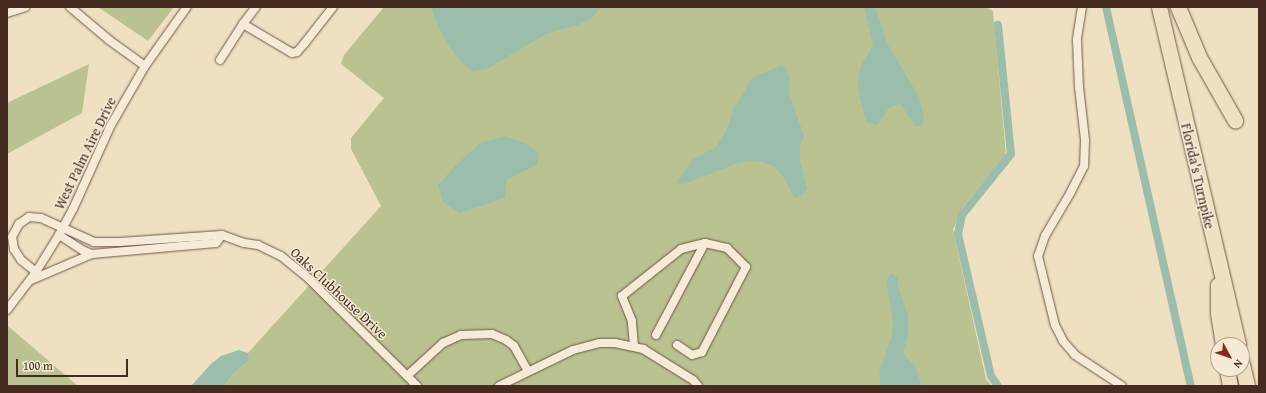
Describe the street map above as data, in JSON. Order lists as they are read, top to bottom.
{
  "streets": {
    "highway": ["Florida's Turnpike"],
    "street": ["West Palm Aire Drive", "Oaks Clubhouse Drive"]
  },
  "crossings": [
    ["West Palm Aire Drive", "Oaks Clubhouse Drive"]
  ],
  "scale_bar": "100 m",
  "north": "bottom right"
}
